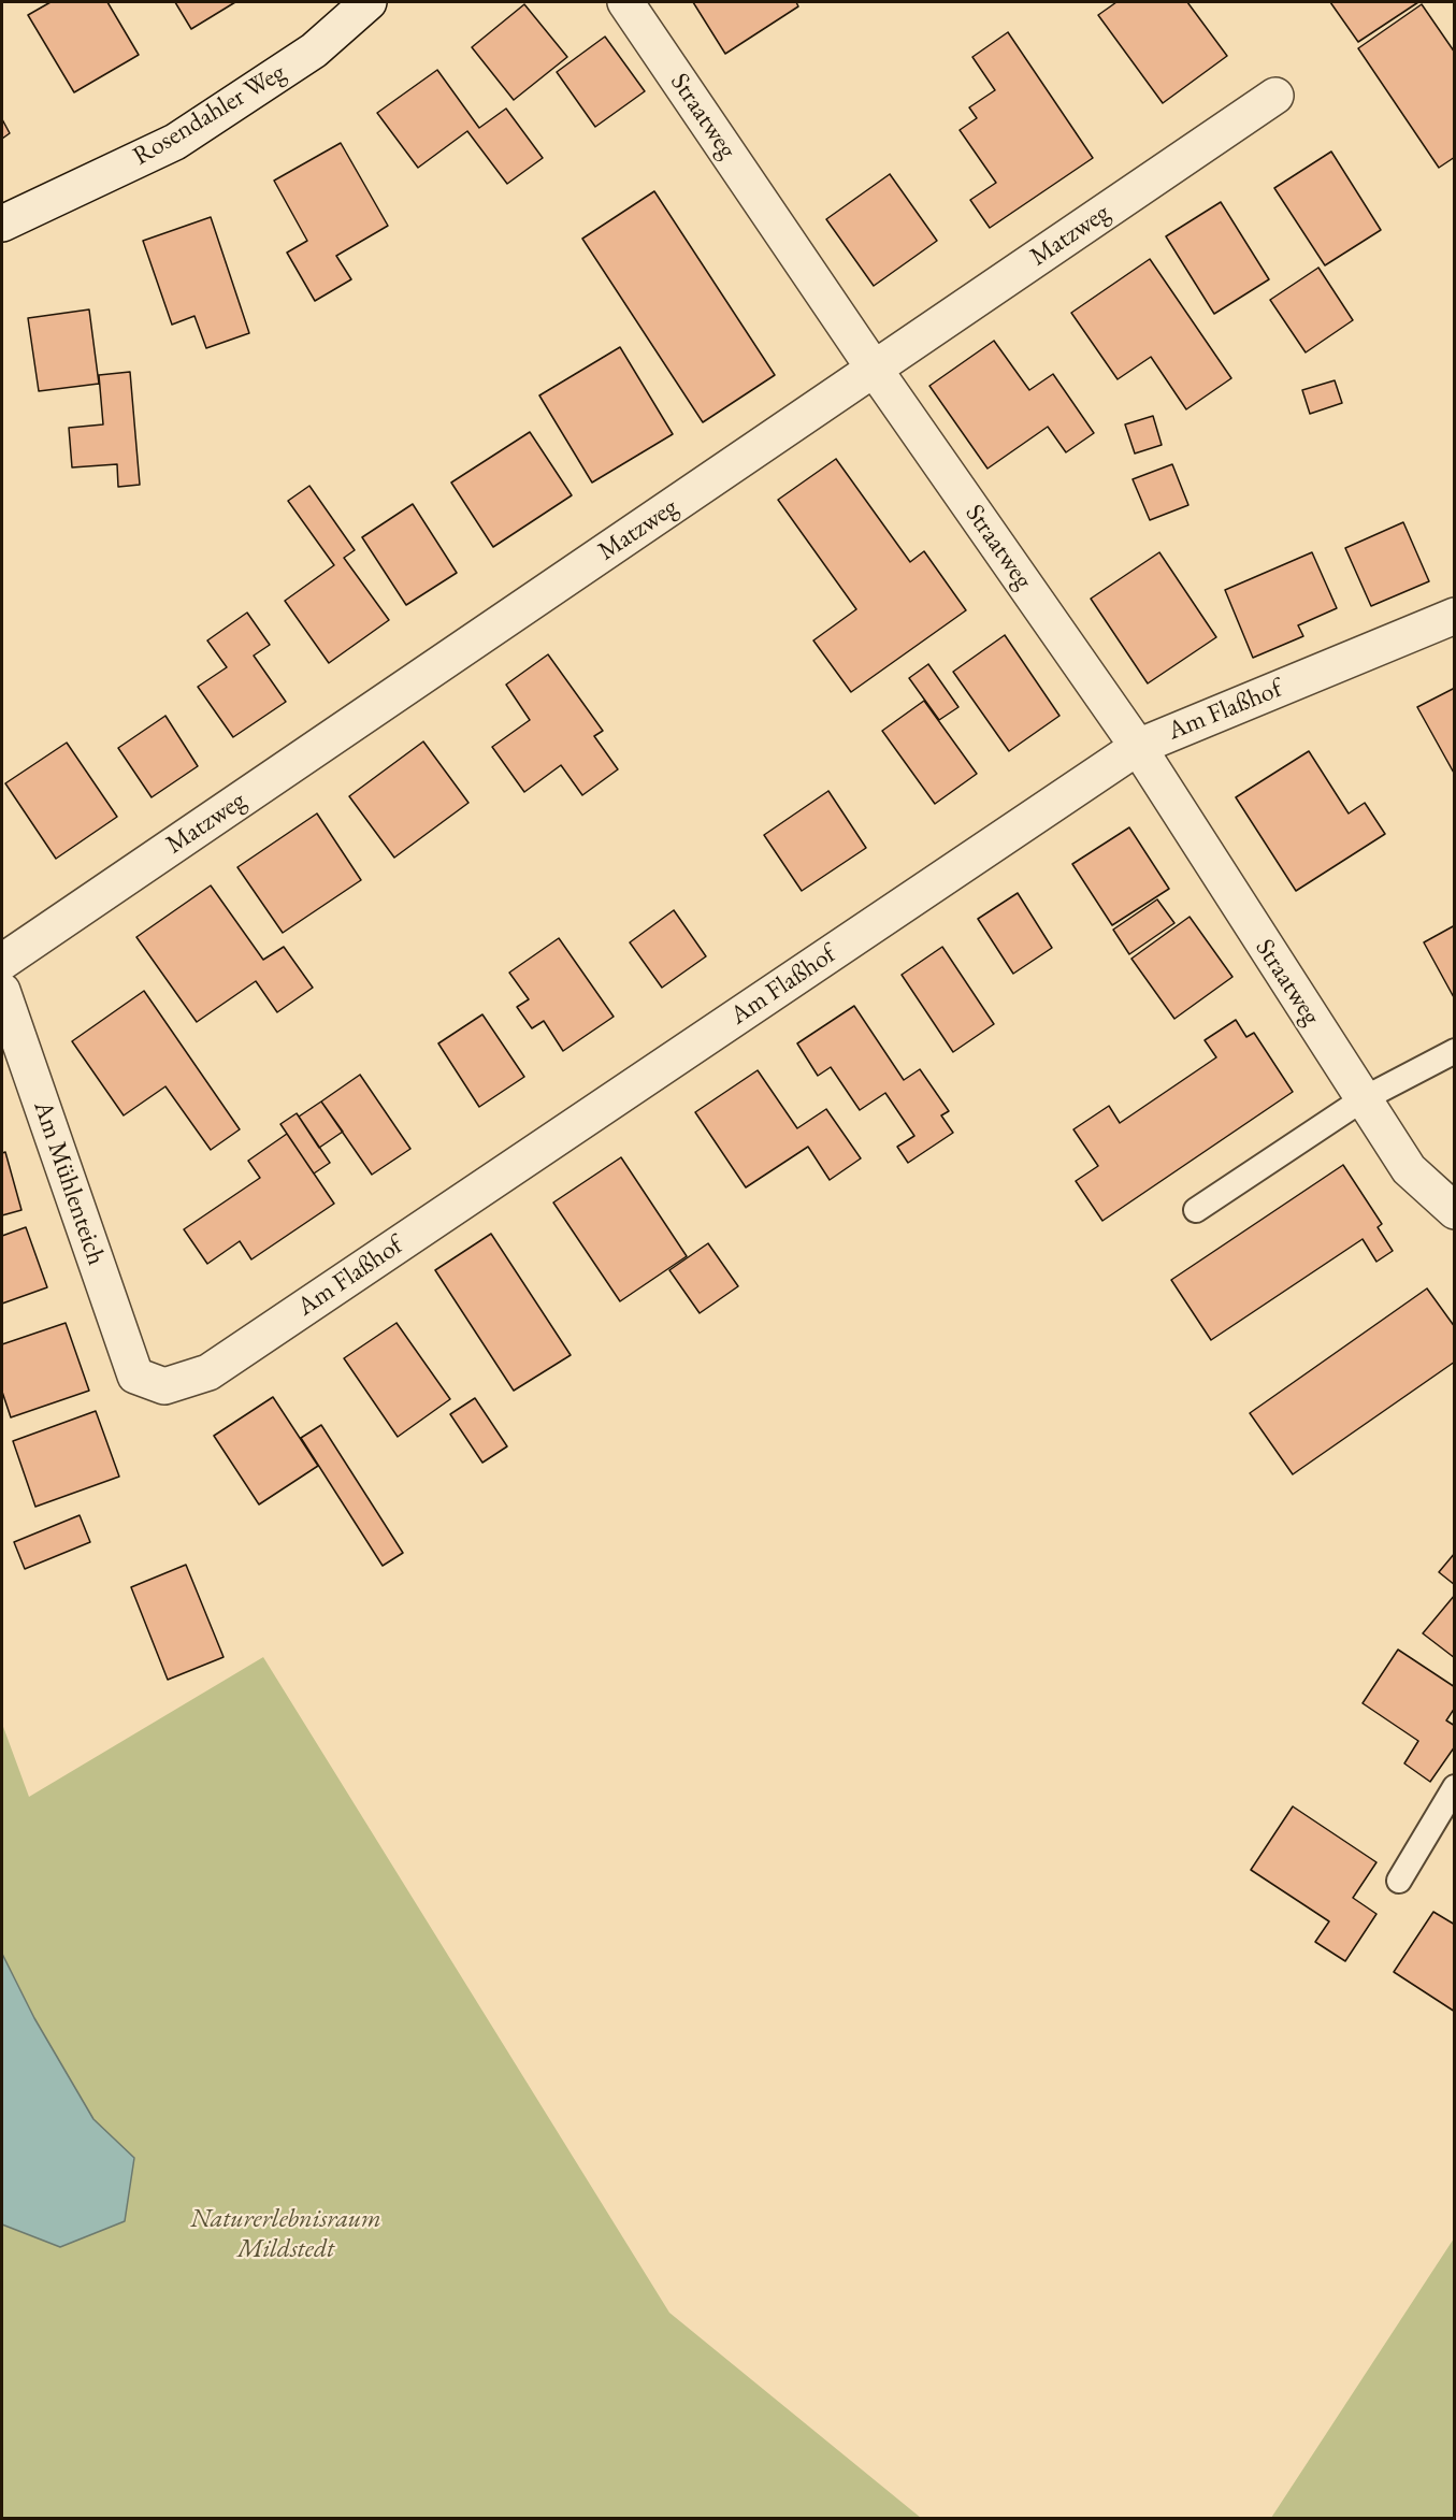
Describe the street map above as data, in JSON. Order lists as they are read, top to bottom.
{
  "streets": {
    "street": [
      "Rosendahler Weg",
      "Straatweg",
      "Matzweg",
      "Am Flaßhof",
      "Am Mühlenteich"
    ]
  },
  "crossings": [
    ["Straatweg", "Matzweg"],
    ["Straatweg", "Am Flaßhof"],
    ["Am Flaßhof", "Am Mühlenteich"]
  ],
  "parks": ["Naturerlebnisraum Mildstedt"]
}
